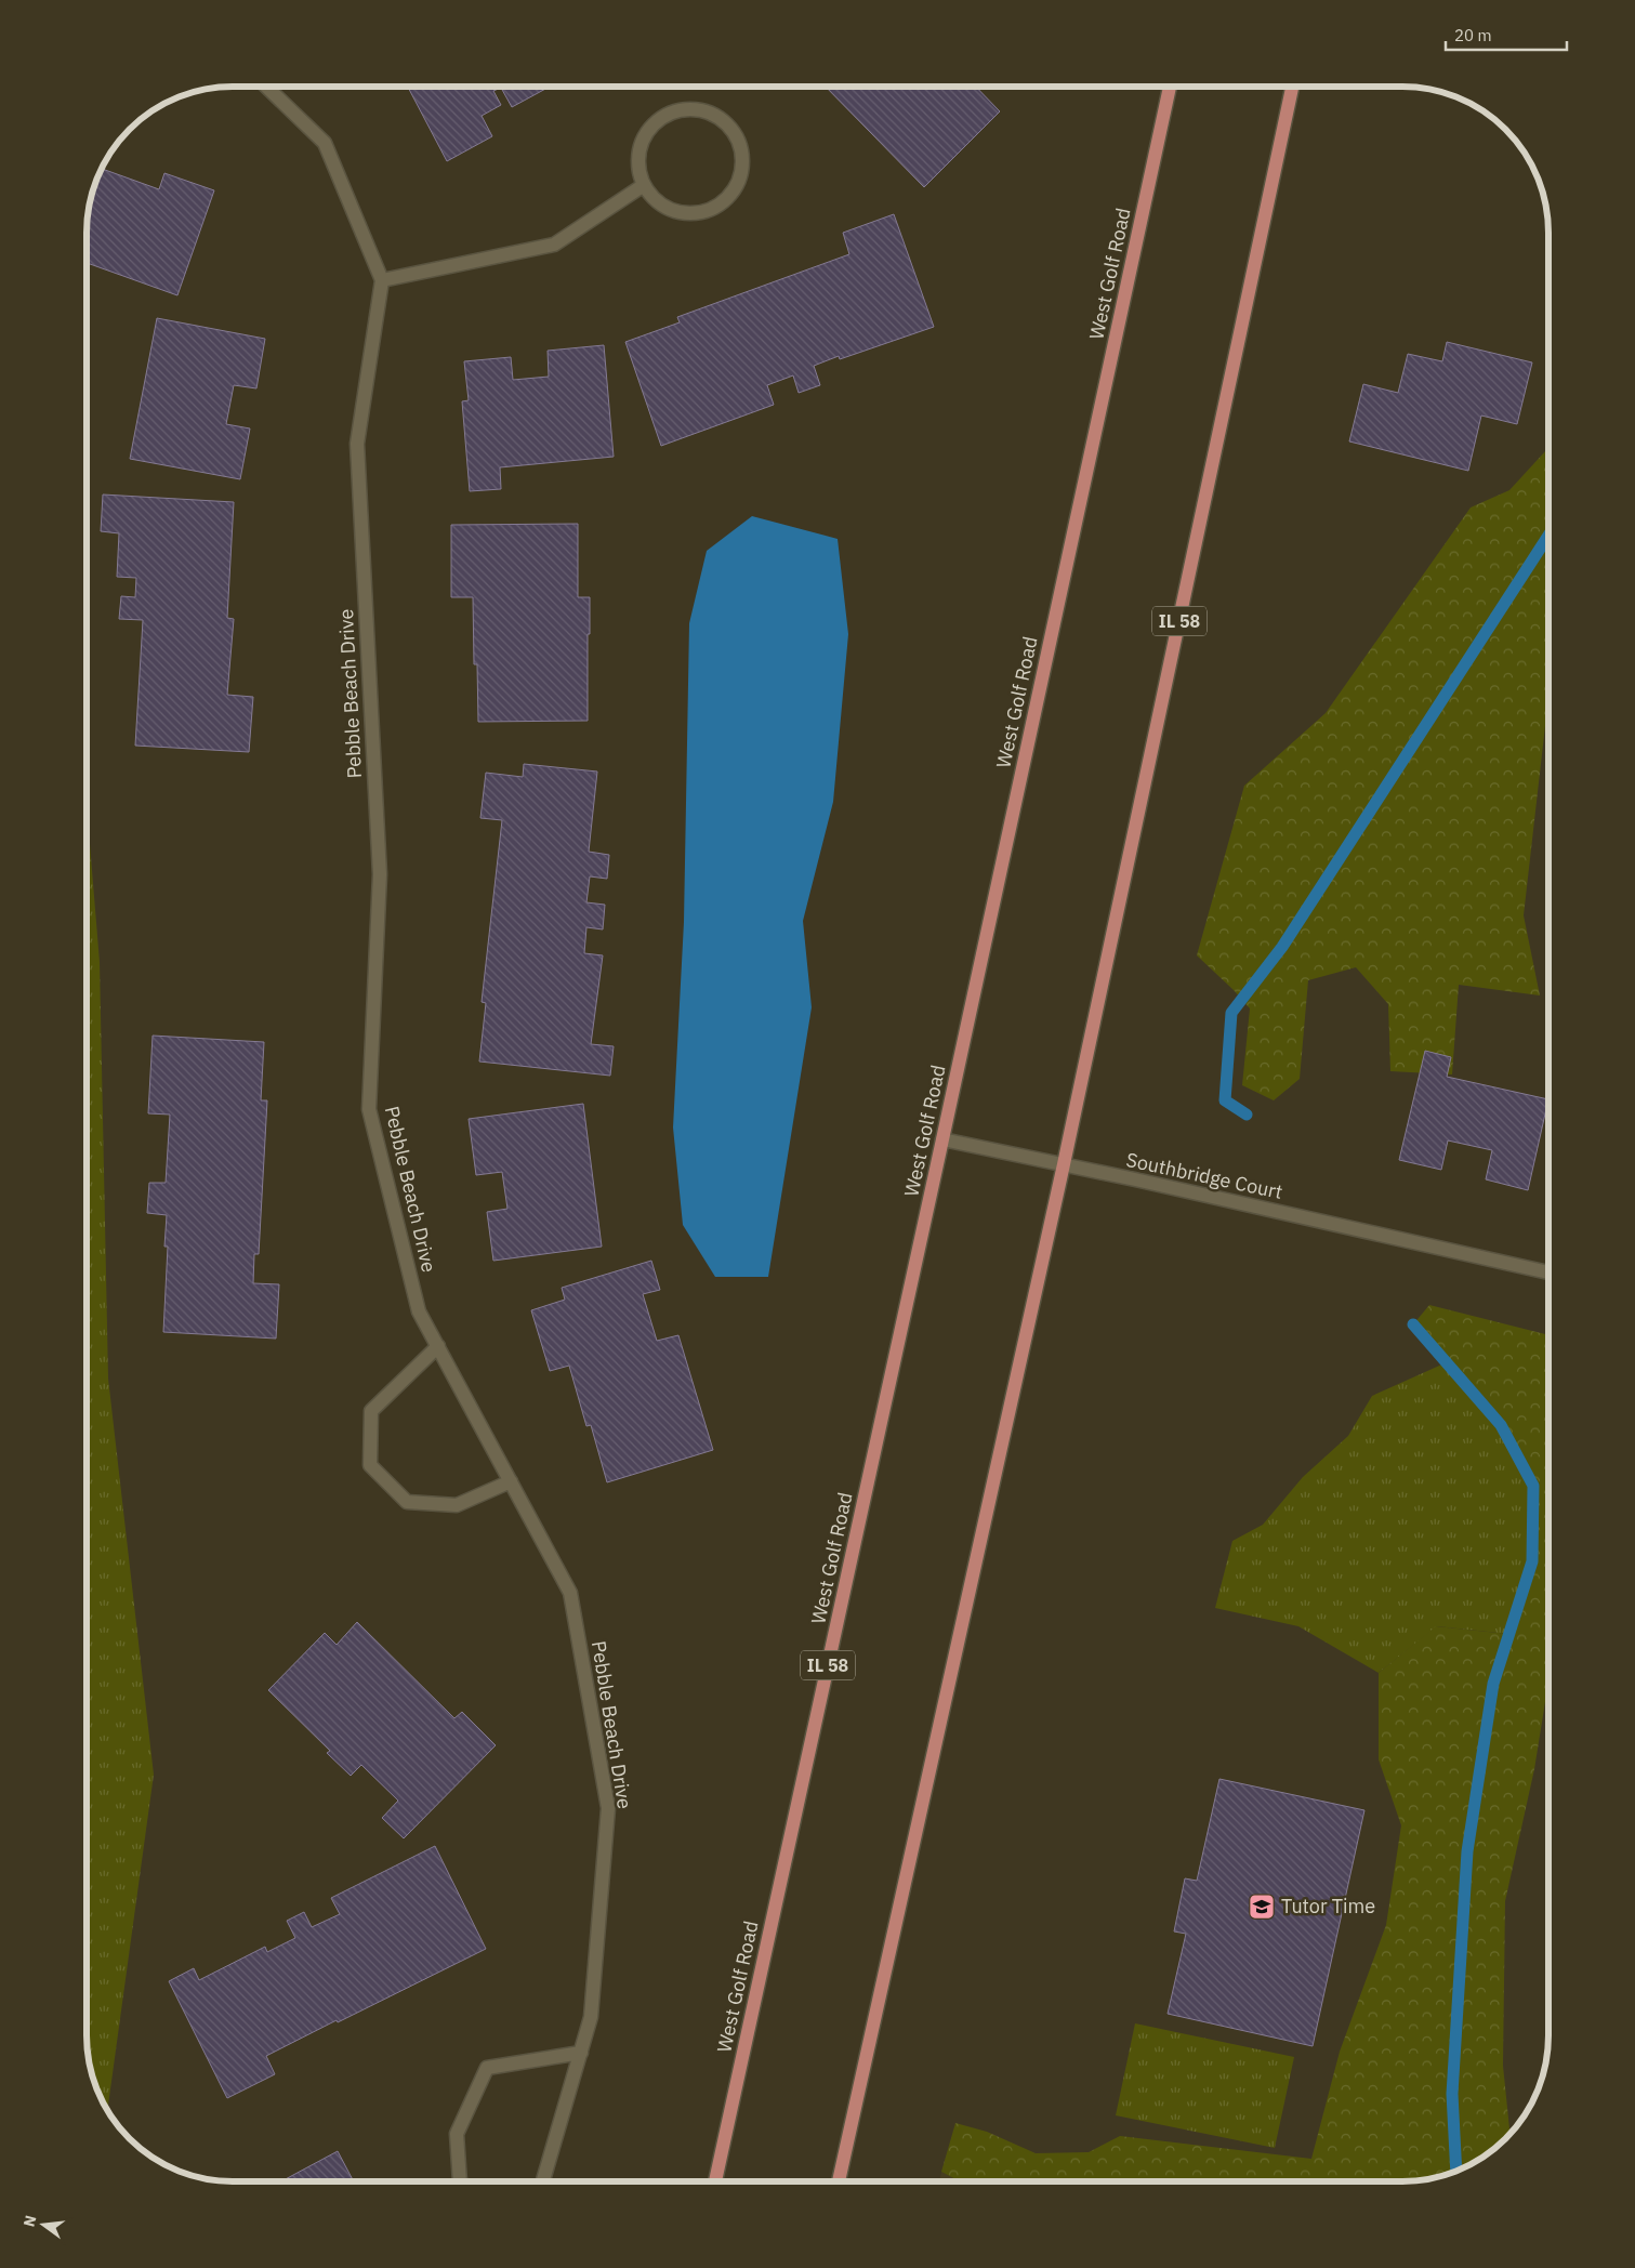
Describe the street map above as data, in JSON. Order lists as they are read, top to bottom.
{
  "streets": {
    "main road": ["West Golf Road", "IL 58"],
    "street": ["Pebble Beach Drive", "Southbridge Court"]
  },
  "crossings": [
    ["West Golf Road", "Southbridge Court"],
    ["IL 58", "Southbridge Court"]
  ],
  "places": {
    "school or university": ["Tutor Time"]
  },
  "scale_bar": "20 m",
  "north": "left"
}
